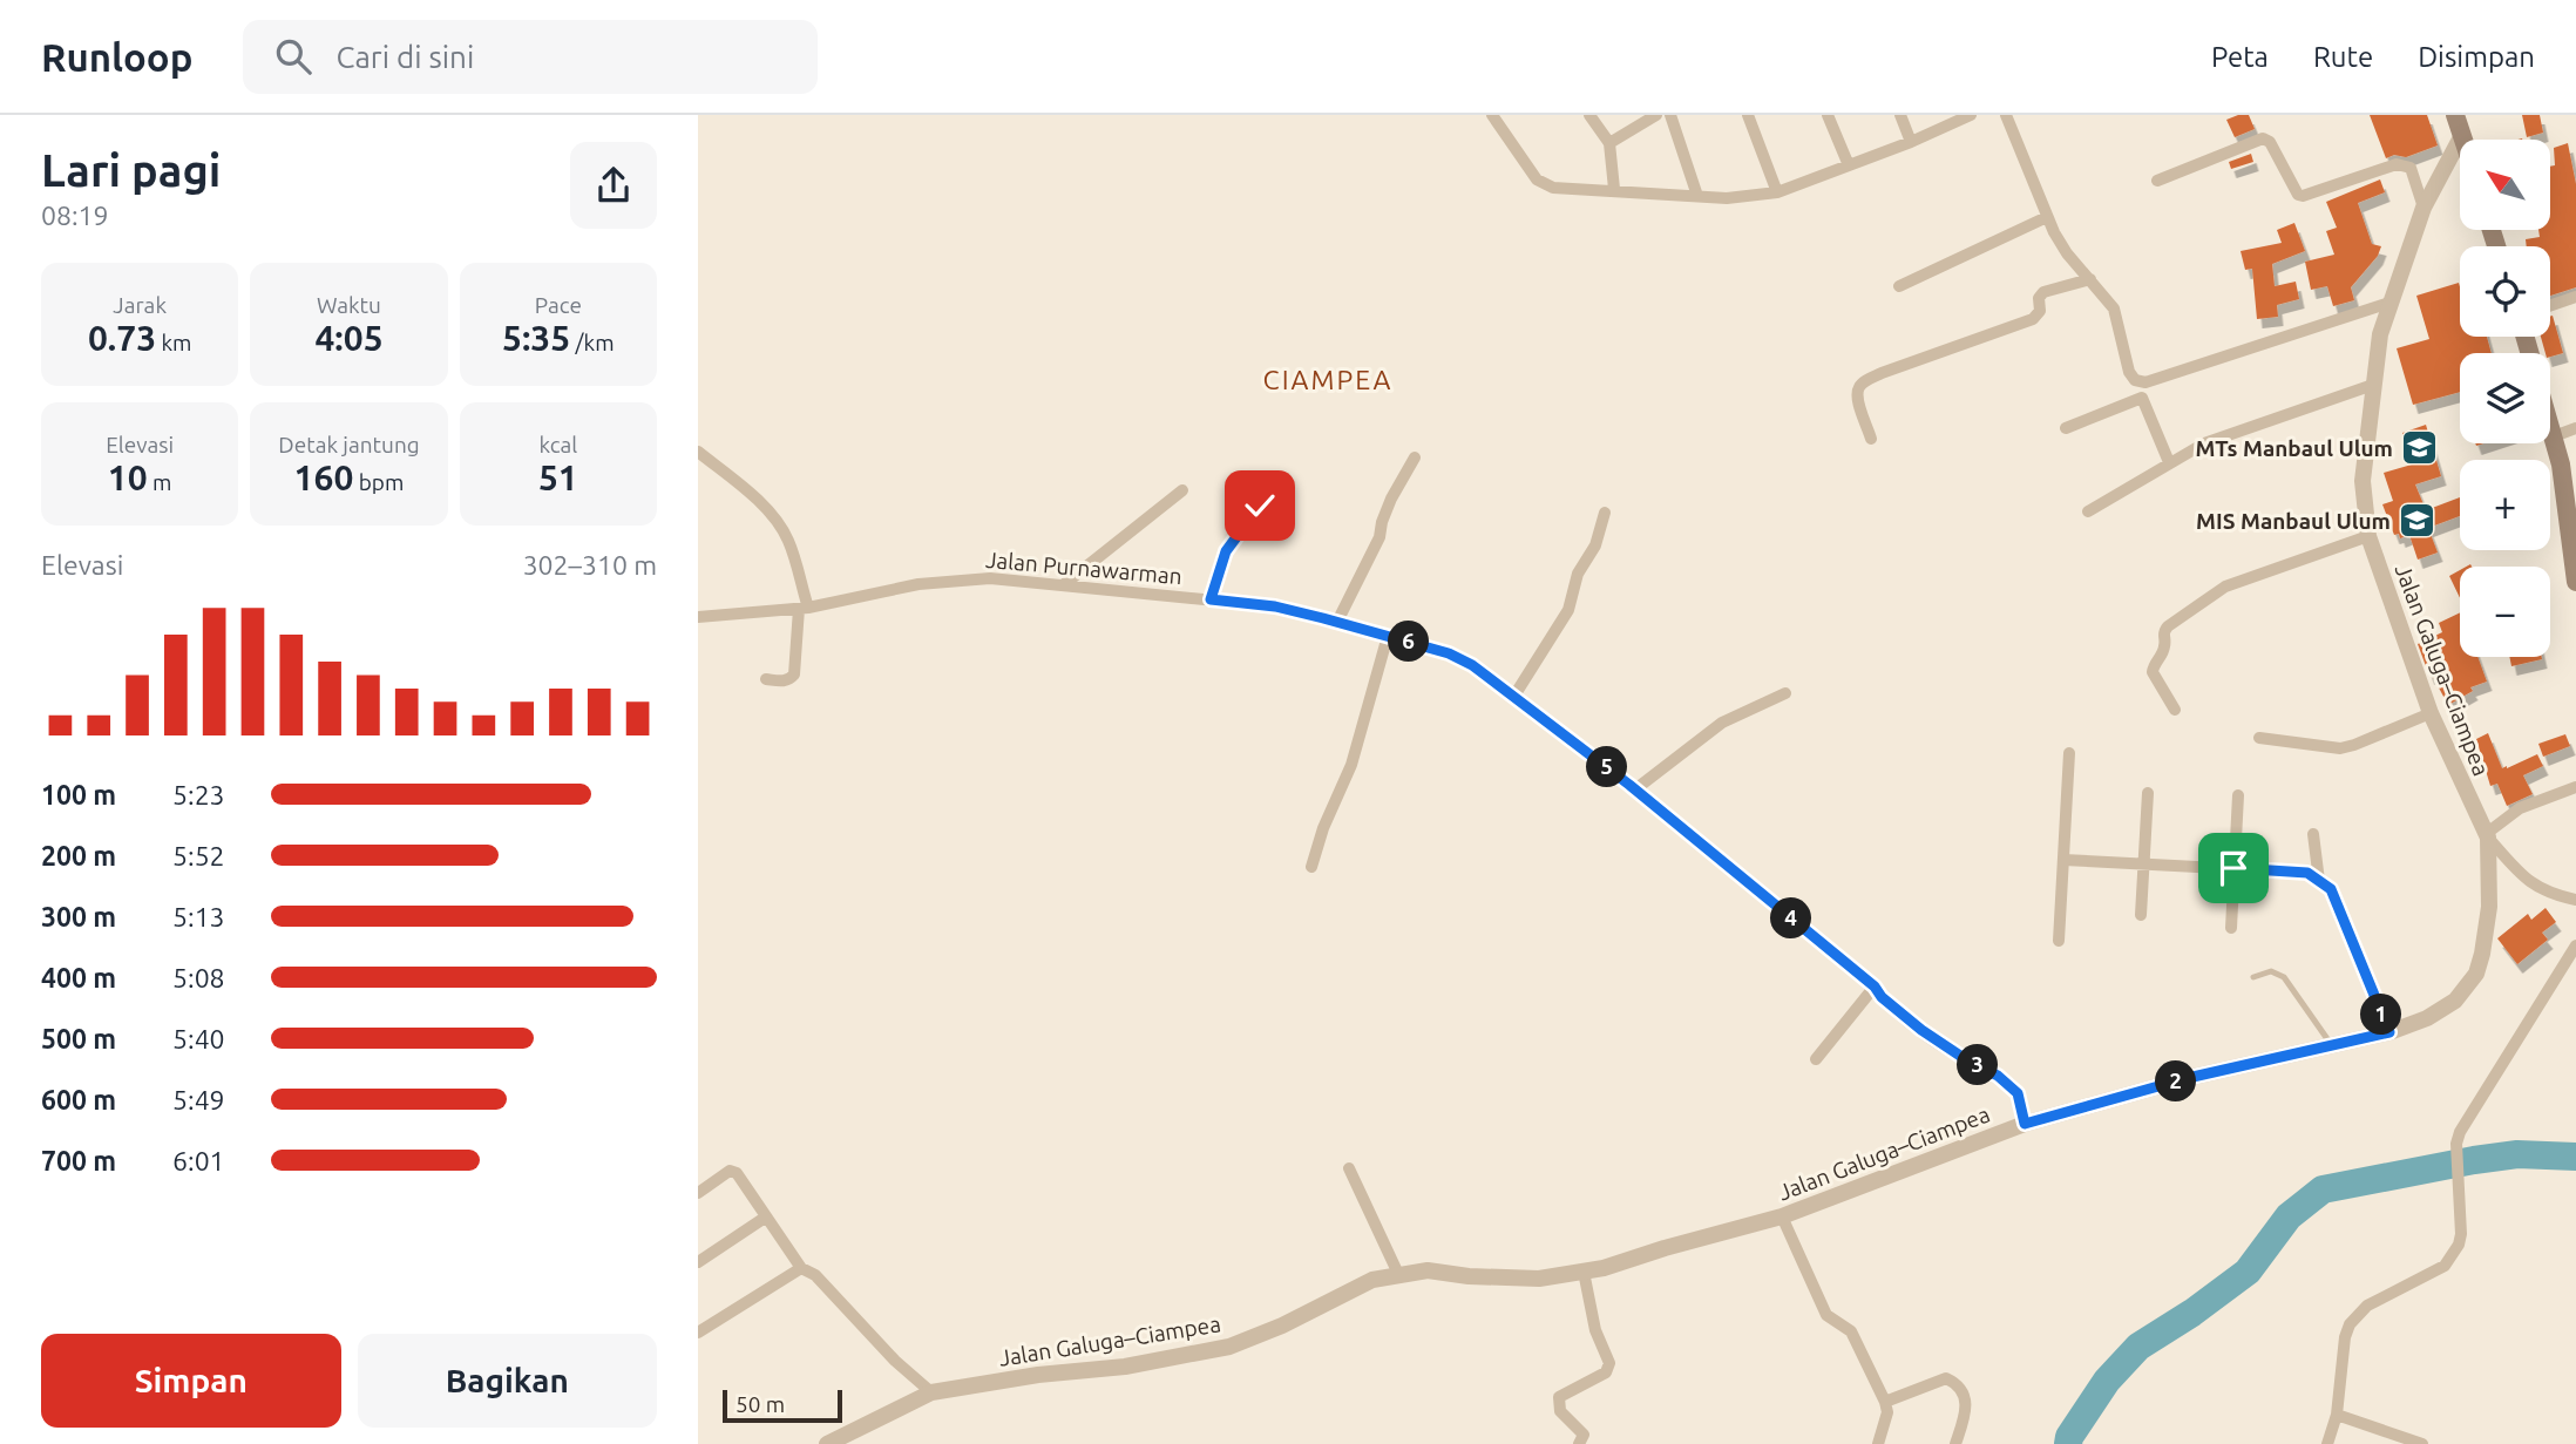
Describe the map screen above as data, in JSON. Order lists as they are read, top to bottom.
{
  "streets": {
    "street": ["Jalan Purnawarman", "Jalan Galuga–Ciampea"]
  },
  "crossings": [
    ["Jalan Purnawarman", "Jalan Galuga–Ciampea"]
  ],
  "districts": ["CIAMPEA"],
  "places": {
    "school or university": ["MTs Manbaul Ulum", "MIS Manbaul Ulum"]
  },
  "scale_bar": "50 m",
  "north": "top left",
  "page": {
    "header": "Runloop",
    "search": "Cari di sini",
    "nav": ["Peta", "Rute", "Disimpan"],
    "heading": ["Lari pagi", "08:19"],
    "map_buttons": ["+", "−"],
    "stats": [
      ["Jarak", "0.73 km"],
      ["Waktu", "4:05"],
      ["Pace", "5:35 /km"],
      ["Elevasi", "10 m"],
      ["Detak jantung", "160 bpm"],
      ["kcal", "51"]
    ],
    "chart": ["Elevasi", "302–310 m"],
    "pins": [
      "6",
      "5",
      "4",
      "1",
      "3",
      "2"
    ],
    "list": [
      {
        "name": "100 m",
        "note": "5:23"
      },
      {
        "name": "200 m",
        "note": "5:52"
      },
      {
        "name": "300 m",
        "note": "5:13"
      },
      {
        "name": "400 m",
        "note": "5:08"
      },
      {
        "name": "500 m",
        "note": "5:40"
      },
      {
        "name": "600 m",
        "note": "5:49"
      },
      {
        "name": "700 m",
        "note": "6:01"
      }
    ],
    "buttons": ["Simpan", "Bagikan"],
    "scale": "50 m"
  }
}
